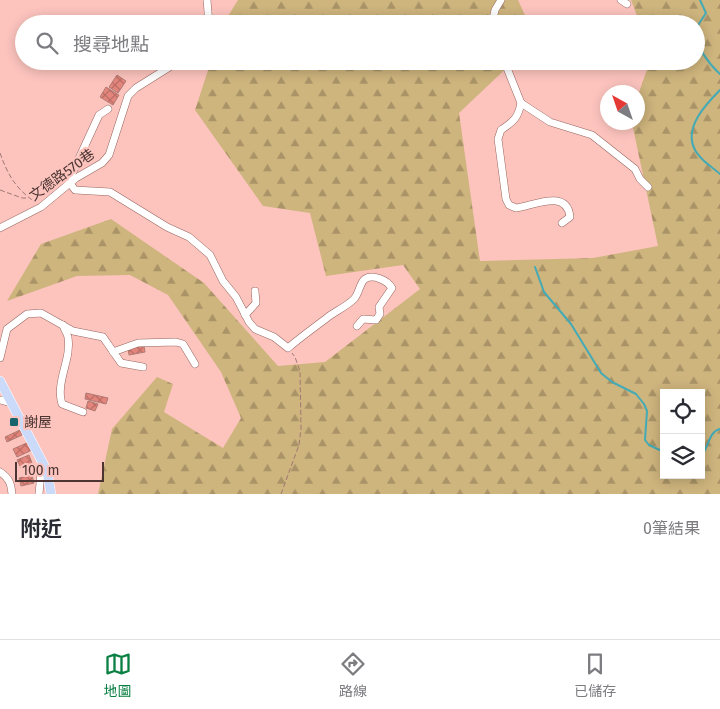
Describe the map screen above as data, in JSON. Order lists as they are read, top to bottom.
{
  "streets": {
    "lane": ["文德路570巷"]
  },
  "places": {
    "transit": ["謝屋"]
  },
  "scale_bar": "100 m",
  "north": "top left",
  "page": {
    "search": "搜尋地點",
    "scale": "100 m",
    "heading": ["附近", "0筆結果"],
    "nav": ["地圖", "路線", "已儲存"]
  }
}
